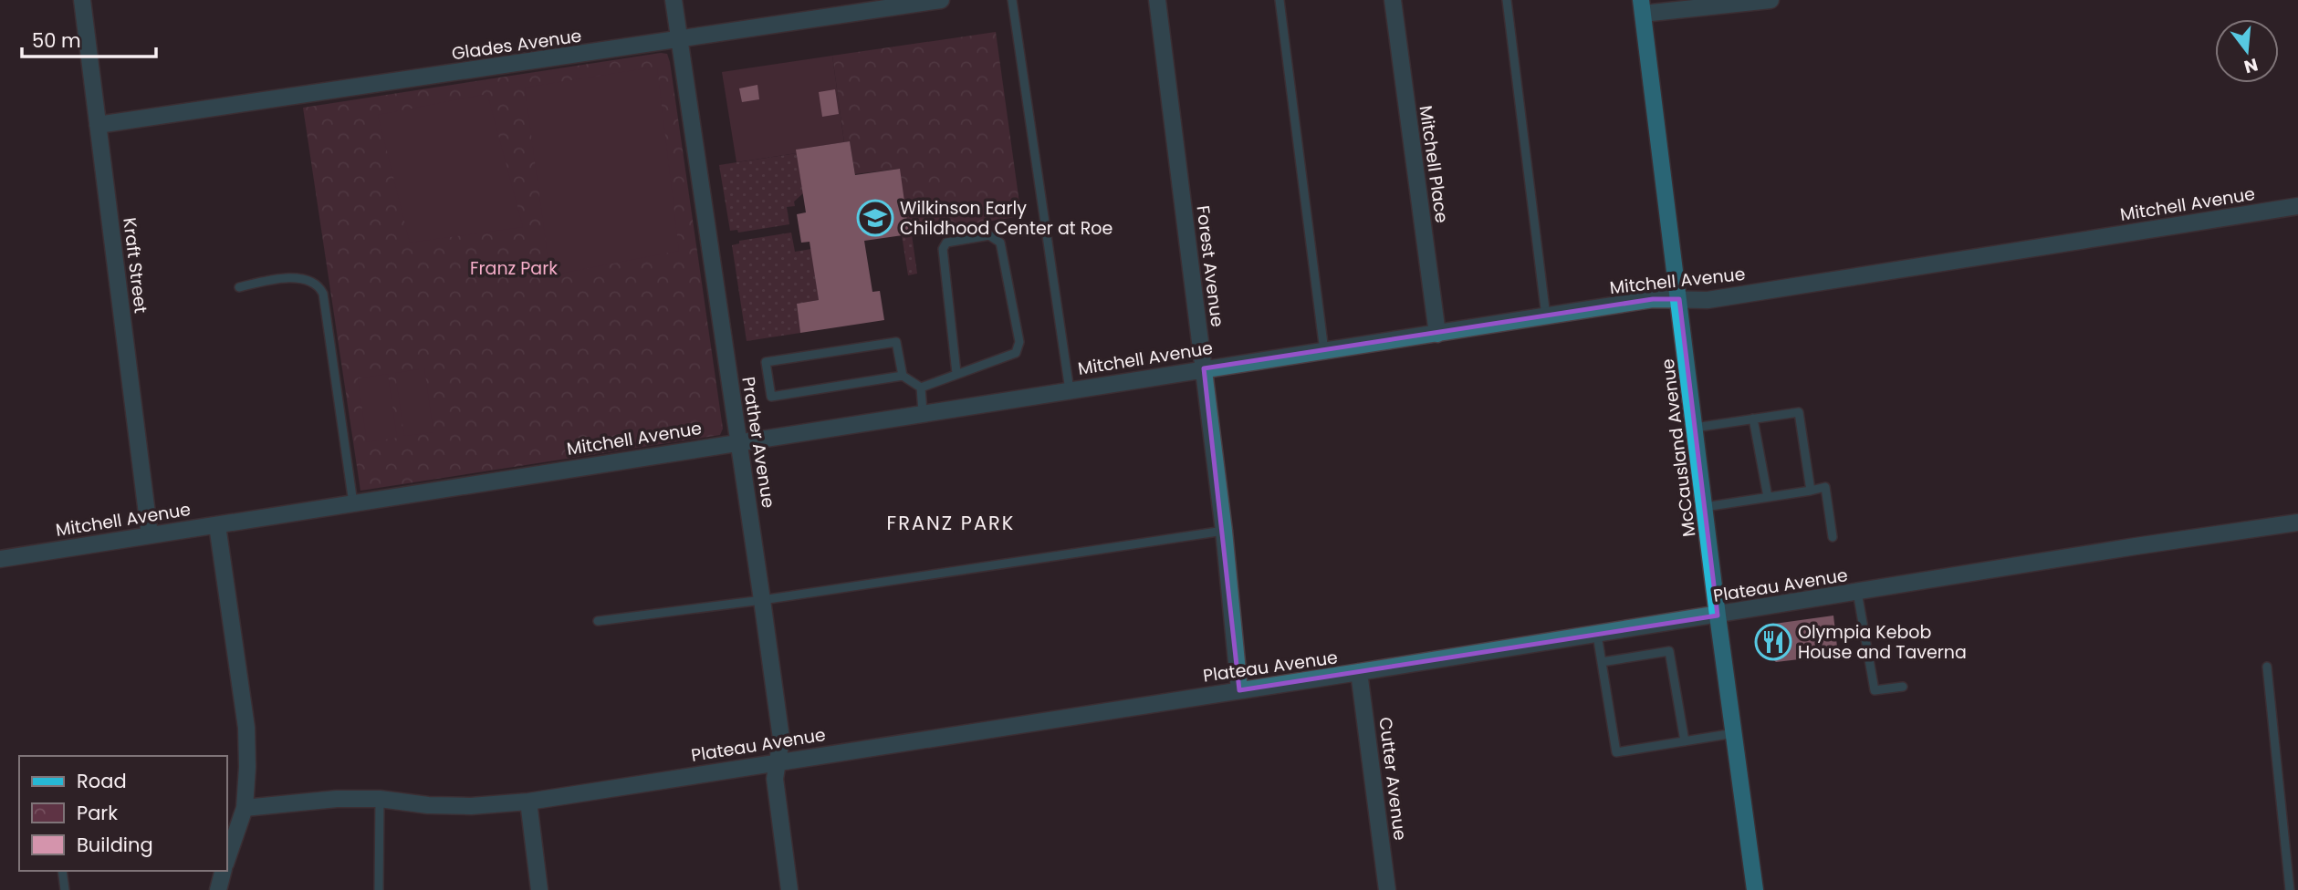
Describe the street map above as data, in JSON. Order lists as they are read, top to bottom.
{
  "streets": {
    "main road": ["McCausland Avenue"],
    "street": [
      "Glades Avenue",
      "Mitchell Place",
      "Mitchell Avenue",
      "Kraft Street",
      "Forest Avenue",
      "Prather Avenue",
      "Plateau Avenue",
      "Cutter Avenue"
    ]
  },
  "crossings": [
    ["Glades Avenue", "Kraft Street"],
    ["Glades Avenue", "Prather Avenue"],
    ["Mitchell Place", "Mitchell Avenue"],
    ["Mitchell Avenue", "Kraft Street"],
    ["Mitchell Avenue", "Forest Avenue"],
    ["Mitchell Avenue", "Prather Avenue"],
    ["Mitchell Avenue", "McCausland Avenue"],
    ["Forest Avenue", "Plateau Avenue"],
    ["Prather Avenue", "Plateau Avenue"],
    ["McCausland Avenue", "Plateau Avenue"],
    ["Plateau Avenue", "Cutter Avenue"]
  ],
  "districts": ["FRANZ PARK"],
  "parks": ["Franz Park"],
  "places": {
    "school or university": ["Wilkinson Early Childhood Center at Roe"],
    "restaurant": ["Olympia Kebob House and Taverna"]
  },
  "legend": ["Road", "Park", "Building"],
  "scale_bar": "50 m",
  "north": "bottom"
}
